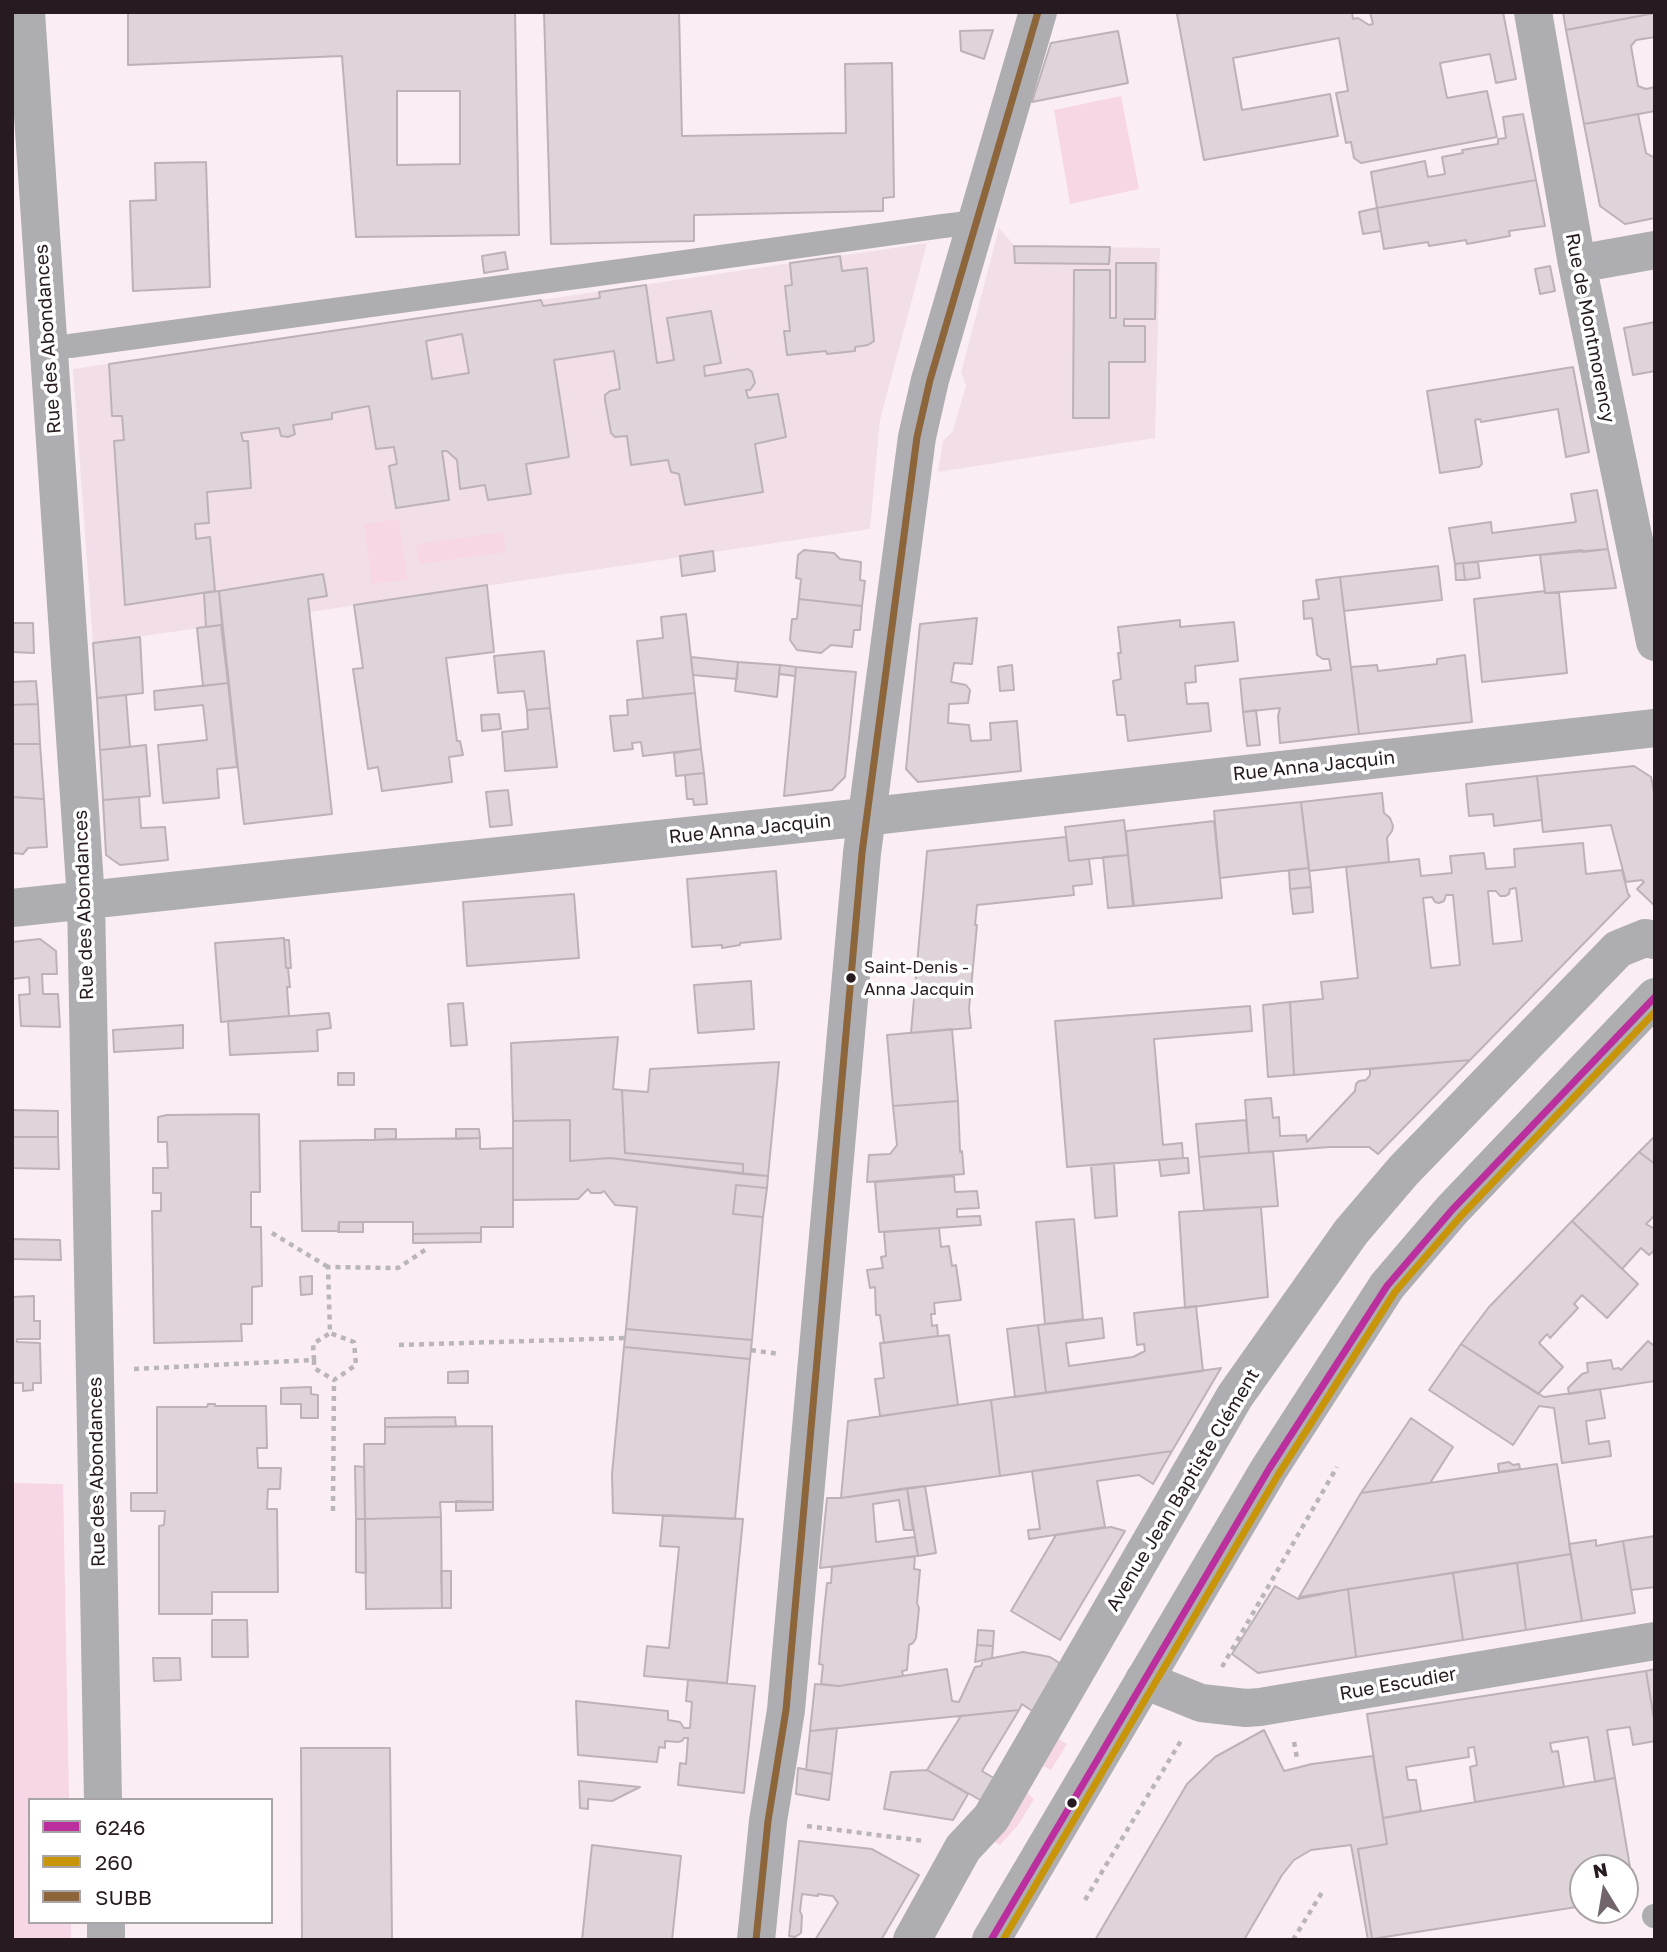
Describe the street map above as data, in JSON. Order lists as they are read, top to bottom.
{
  "streets": {
    "street": [
      "Rue de Montmorency",
      "Rue des Abondances",
      "Rue Anna Jacquin",
      "Avenue Jean Baptiste Clément",
      "Rue Escudier"
    ]
  },
  "crossings": [
    ["Rue des Abondances", "Rue Anna Jacquin"]
  ],
  "places": ["Saint-Denis - Anna Jacquin"],
  "lines": ["transit line SUBB", "transit line 6246", "transit line 260"],
  "legend": ["6246", "260", "SUBB"],
  "north": "top"
}
